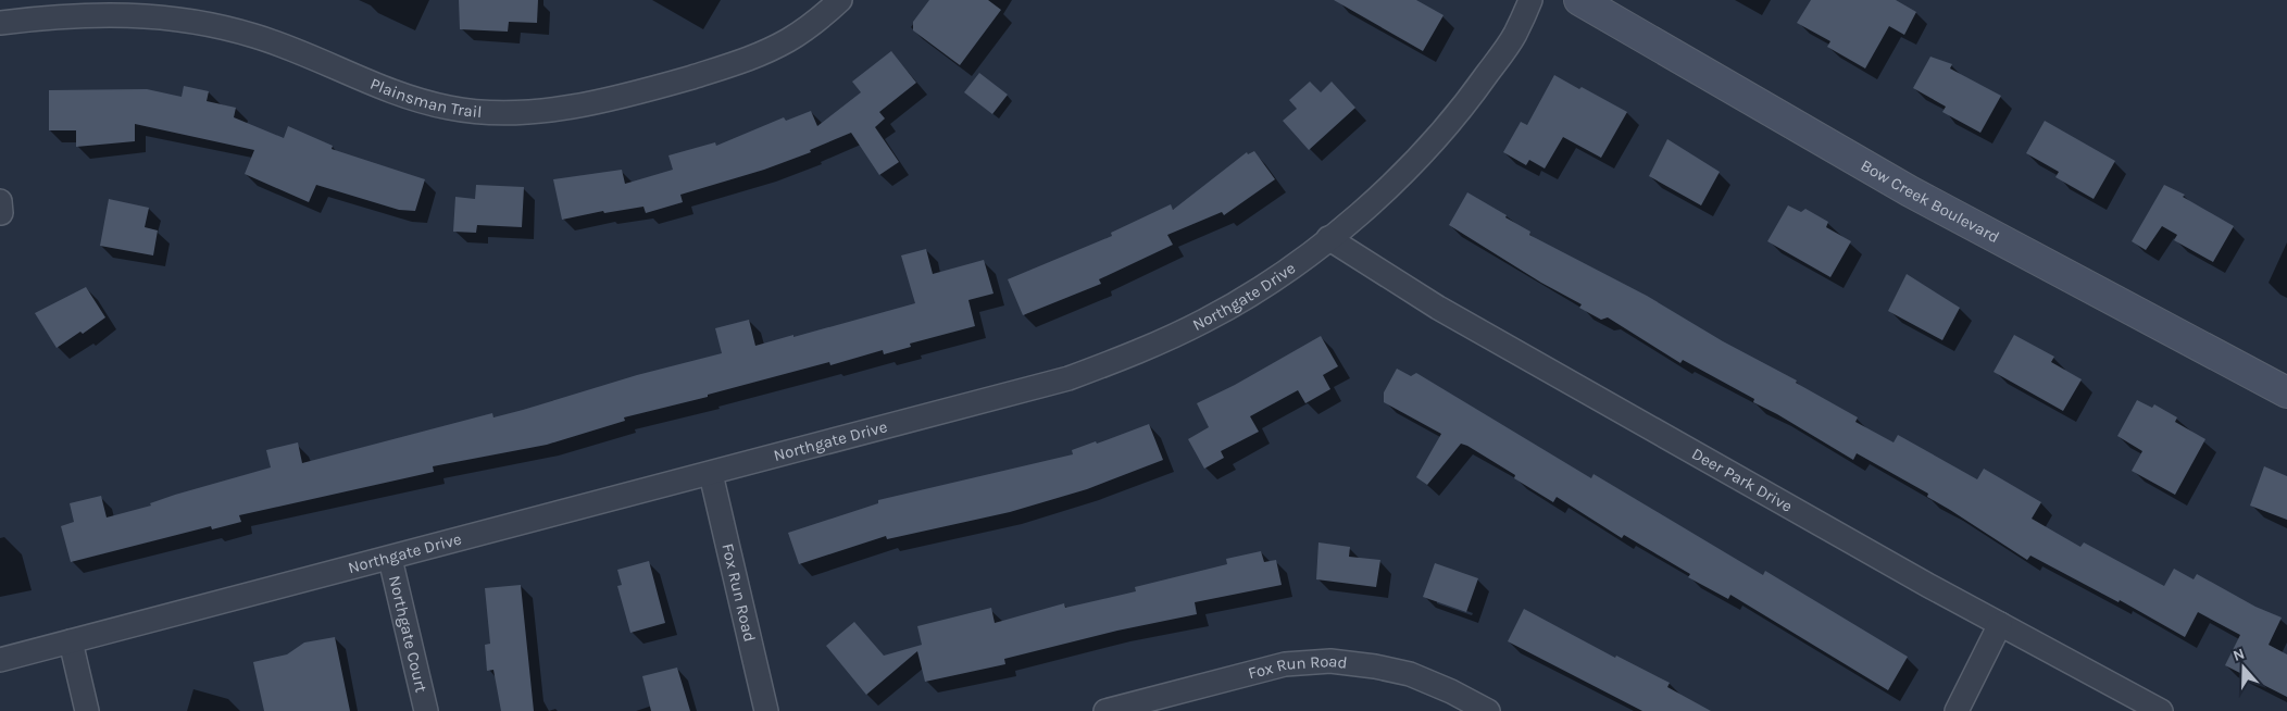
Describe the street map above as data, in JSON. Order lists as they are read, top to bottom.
{
  "streets": {
    "street": [
      "Plainsman Trail",
      "Bow Creek Boulevard",
      "Northgate Drive",
      "Deer Park Drive",
      "Fox Run Road",
      "Northgate Court"
    ]
  },
  "crossings": [
    ["Northgate Drive", "Deer Park Drive"],
    ["Northgate Drive", "Fox Run Road"],
    ["Northgate Drive", "Northgate Court"]
  ],
  "north": "top"
}
